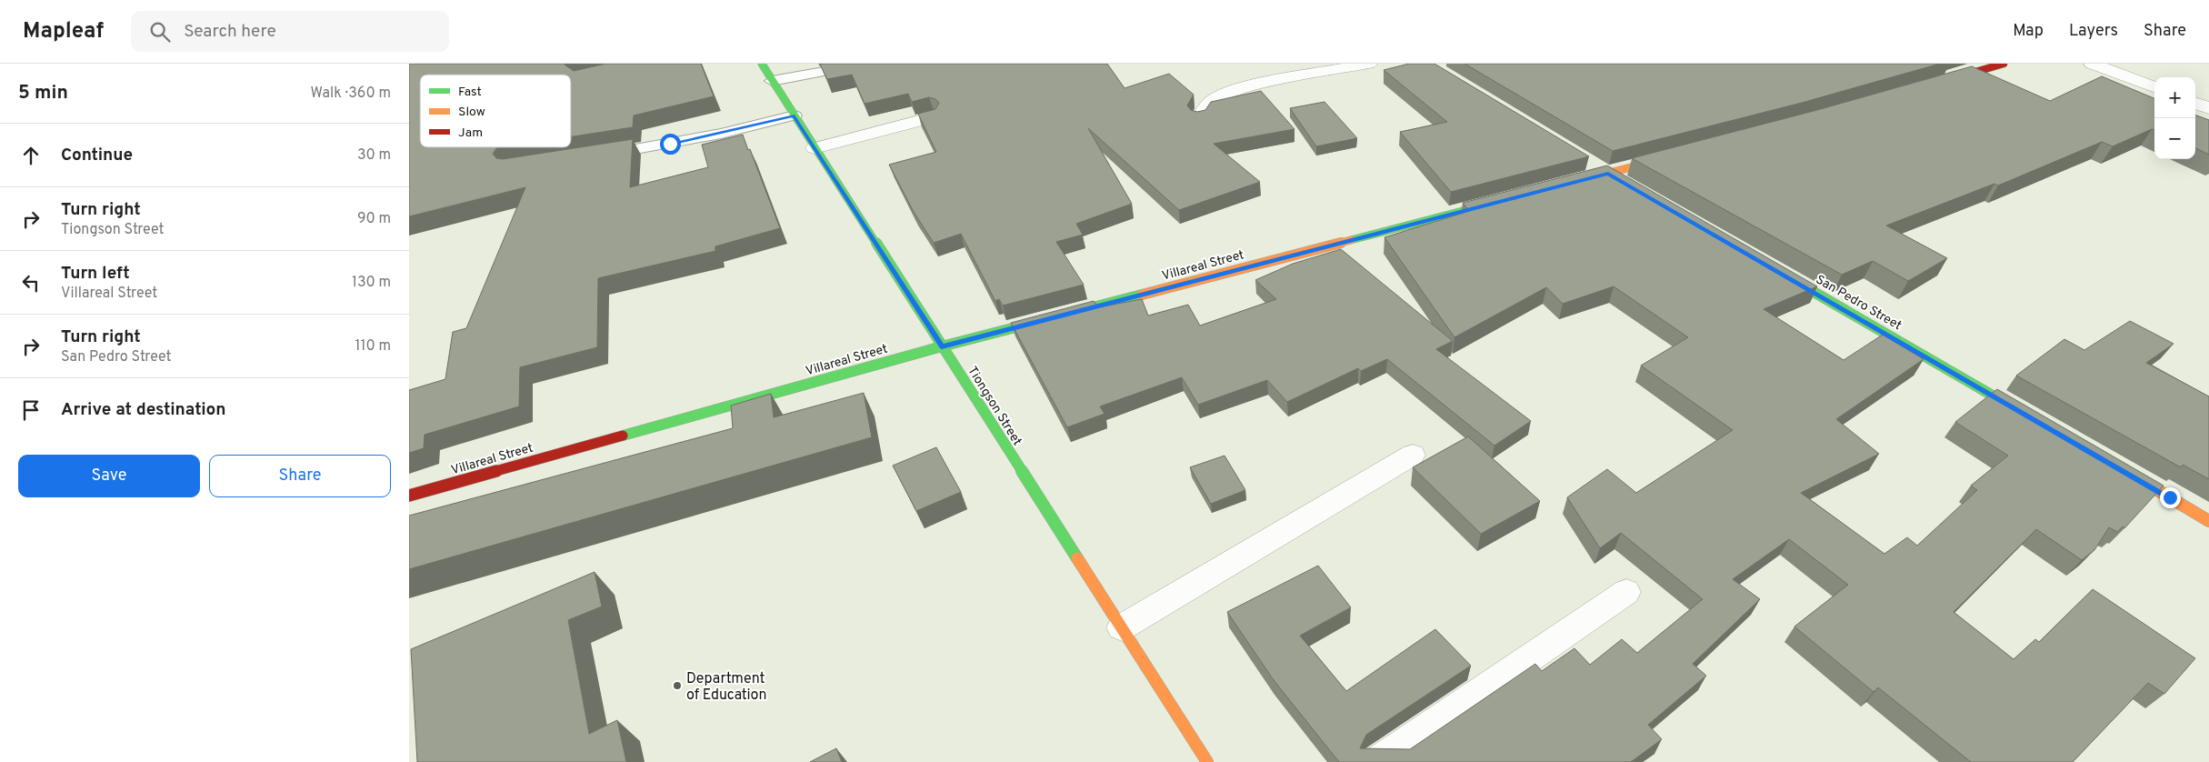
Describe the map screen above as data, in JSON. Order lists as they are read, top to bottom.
{
  "streets": {
    "street": ["Villareal Street", "San Pedro Street", "Tiongson Street"]
  },
  "crossings": [
    ["Villareal Street", "Tiongson Street"]
  ],
  "places": ["Department of Education"],
  "legend": ["Fast", "Slow", "Jam"],
  "page": {
    "header": "Mapleaf",
    "search": "Search here",
    "nav": ["Map", "Layers", "Share"],
    "heading": ["5 min", "Walk · 360 m"],
    "map_buttons": ["+", "−"],
    "list": [
      ["Continue", "30 m"],
      ["Turn right", "Tiongson Street", "90 m"],
      ["Turn left", "Villareal Street", "130 m"],
      ["Turn right", "San Pedro Street", "110 m"],
      "Arrive at destination"
    ],
    "buttons": ["Save", "Share"]
  }
}
